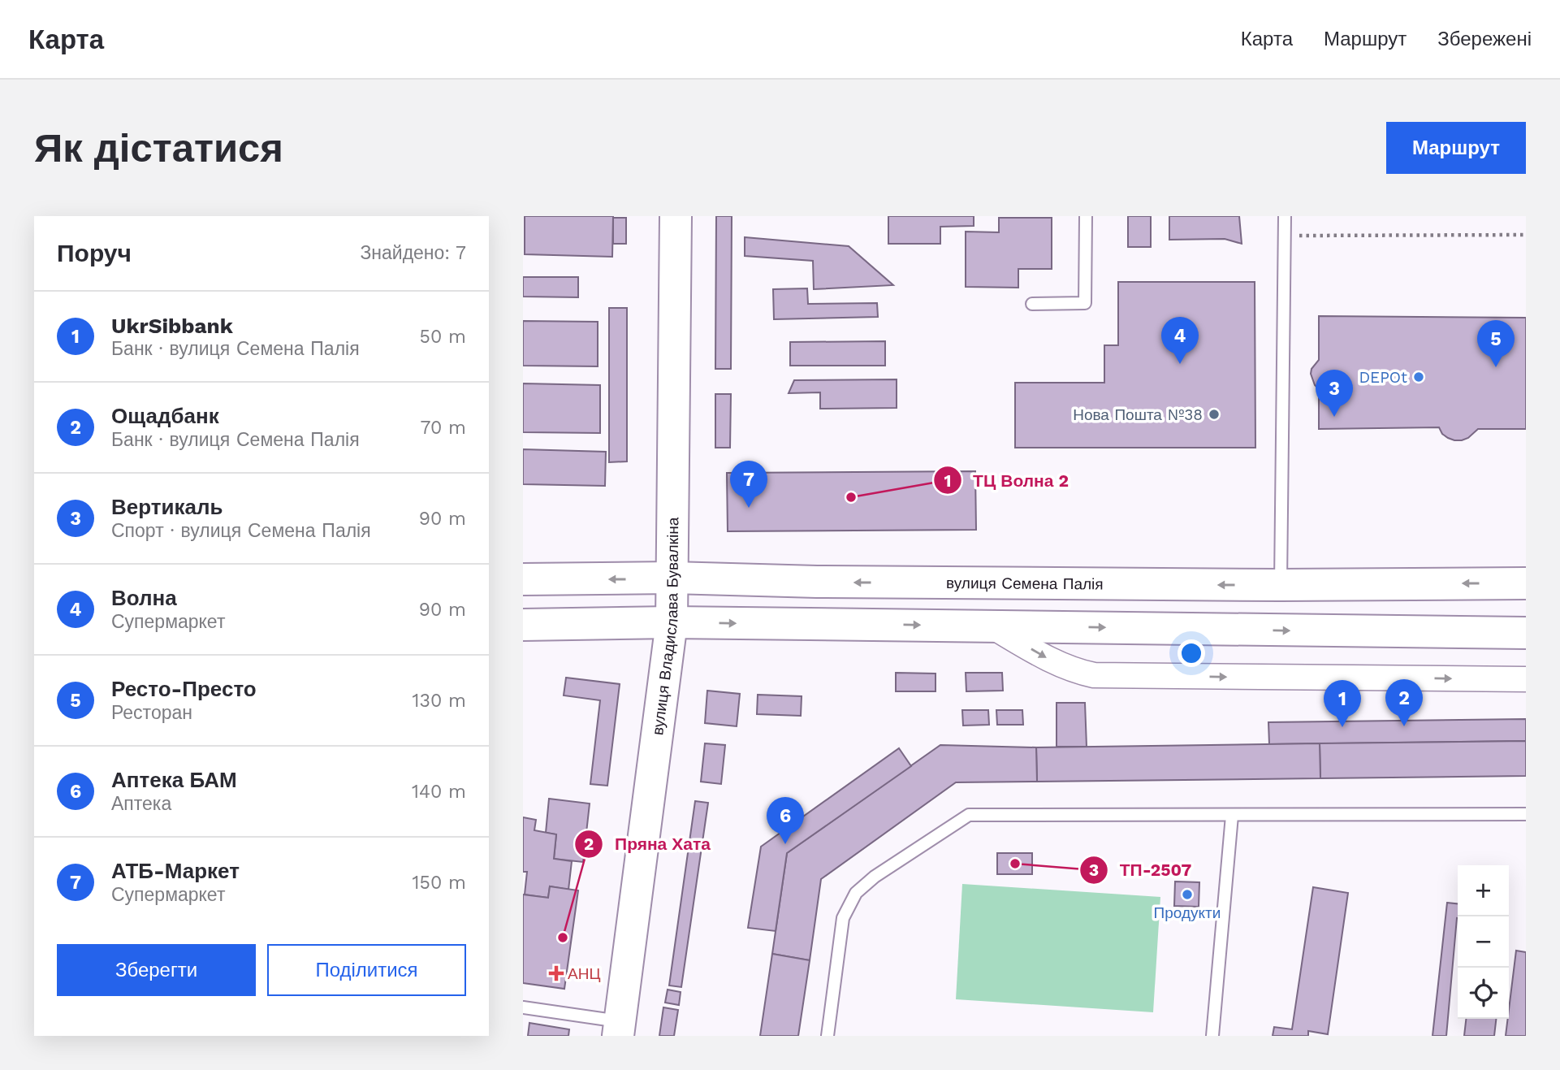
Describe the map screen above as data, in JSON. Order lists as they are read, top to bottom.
{
  "streets": {
    "main road": ["вулиця Семена Палія", "вулиця Владислава Бувалкіна"]
  },
  "crossings": [
    ["вулиця Семена Палія", "вулиця Владислава Бувалкіна"]
  ],
  "places": {
    "other": [
      "DEPOt",
      "Нова Пошта №38",
      "ТЦ Волна 2",
      "ТП-2507",
      "Продукти",
      "Пряна Хата"
    ],
    "health": ["АНЦ"]
  },
  "page": {
    "header": "Карта",
    "nav": ["Карта", "Маршрут", "Збережені"],
    "buttons": [
      "Маршрут",
      ["Зберегти", "Поділитися"]
    ],
    "title": "Як дістатися",
    "heading": ["Поруч", "Знайдено: 7"],
    "list": [
      {
        "mark": "1",
        "name": "UkrSibbank",
        "note": "Банк · вулиця Семена Палія",
        "value": "50 m"
      },
      {
        "mark": "2",
        "name": "Ощадбанк",
        "note": "Банк · вулиця Семена Палія",
        "value": "70 m"
      },
      {
        "mark": "3",
        "name": "Вертикаль",
        "note": "Спорт · вулиця Семена Палія",
        "value": "90 m"
      },
      {
        "mark": "4",
        "name": "Волна",
        "note": "Супермаркет",
        "value": "90 m"
      },
      {
        "mark": "5",
        "name": "Ресто-Престо",
        "note": "Ресторан",
        "value": "130 m"
      },
      {
        "mark": "6",
        "name": "Аптека БАМ",
        "note": "Аптека",
        "value": "140 m"
      },
      {
        "mark": "7",
        "name": "АТБ-Маркет",
        "note": "Супермаркет",
        "value": "150 m"
      }
    ],
    "pins": [
      "4",
      "5",
      "3",
      "7",
      "2",
      "1",
      "6"
    ],
    "map_buttons": ["+", "−"]
  }
}
